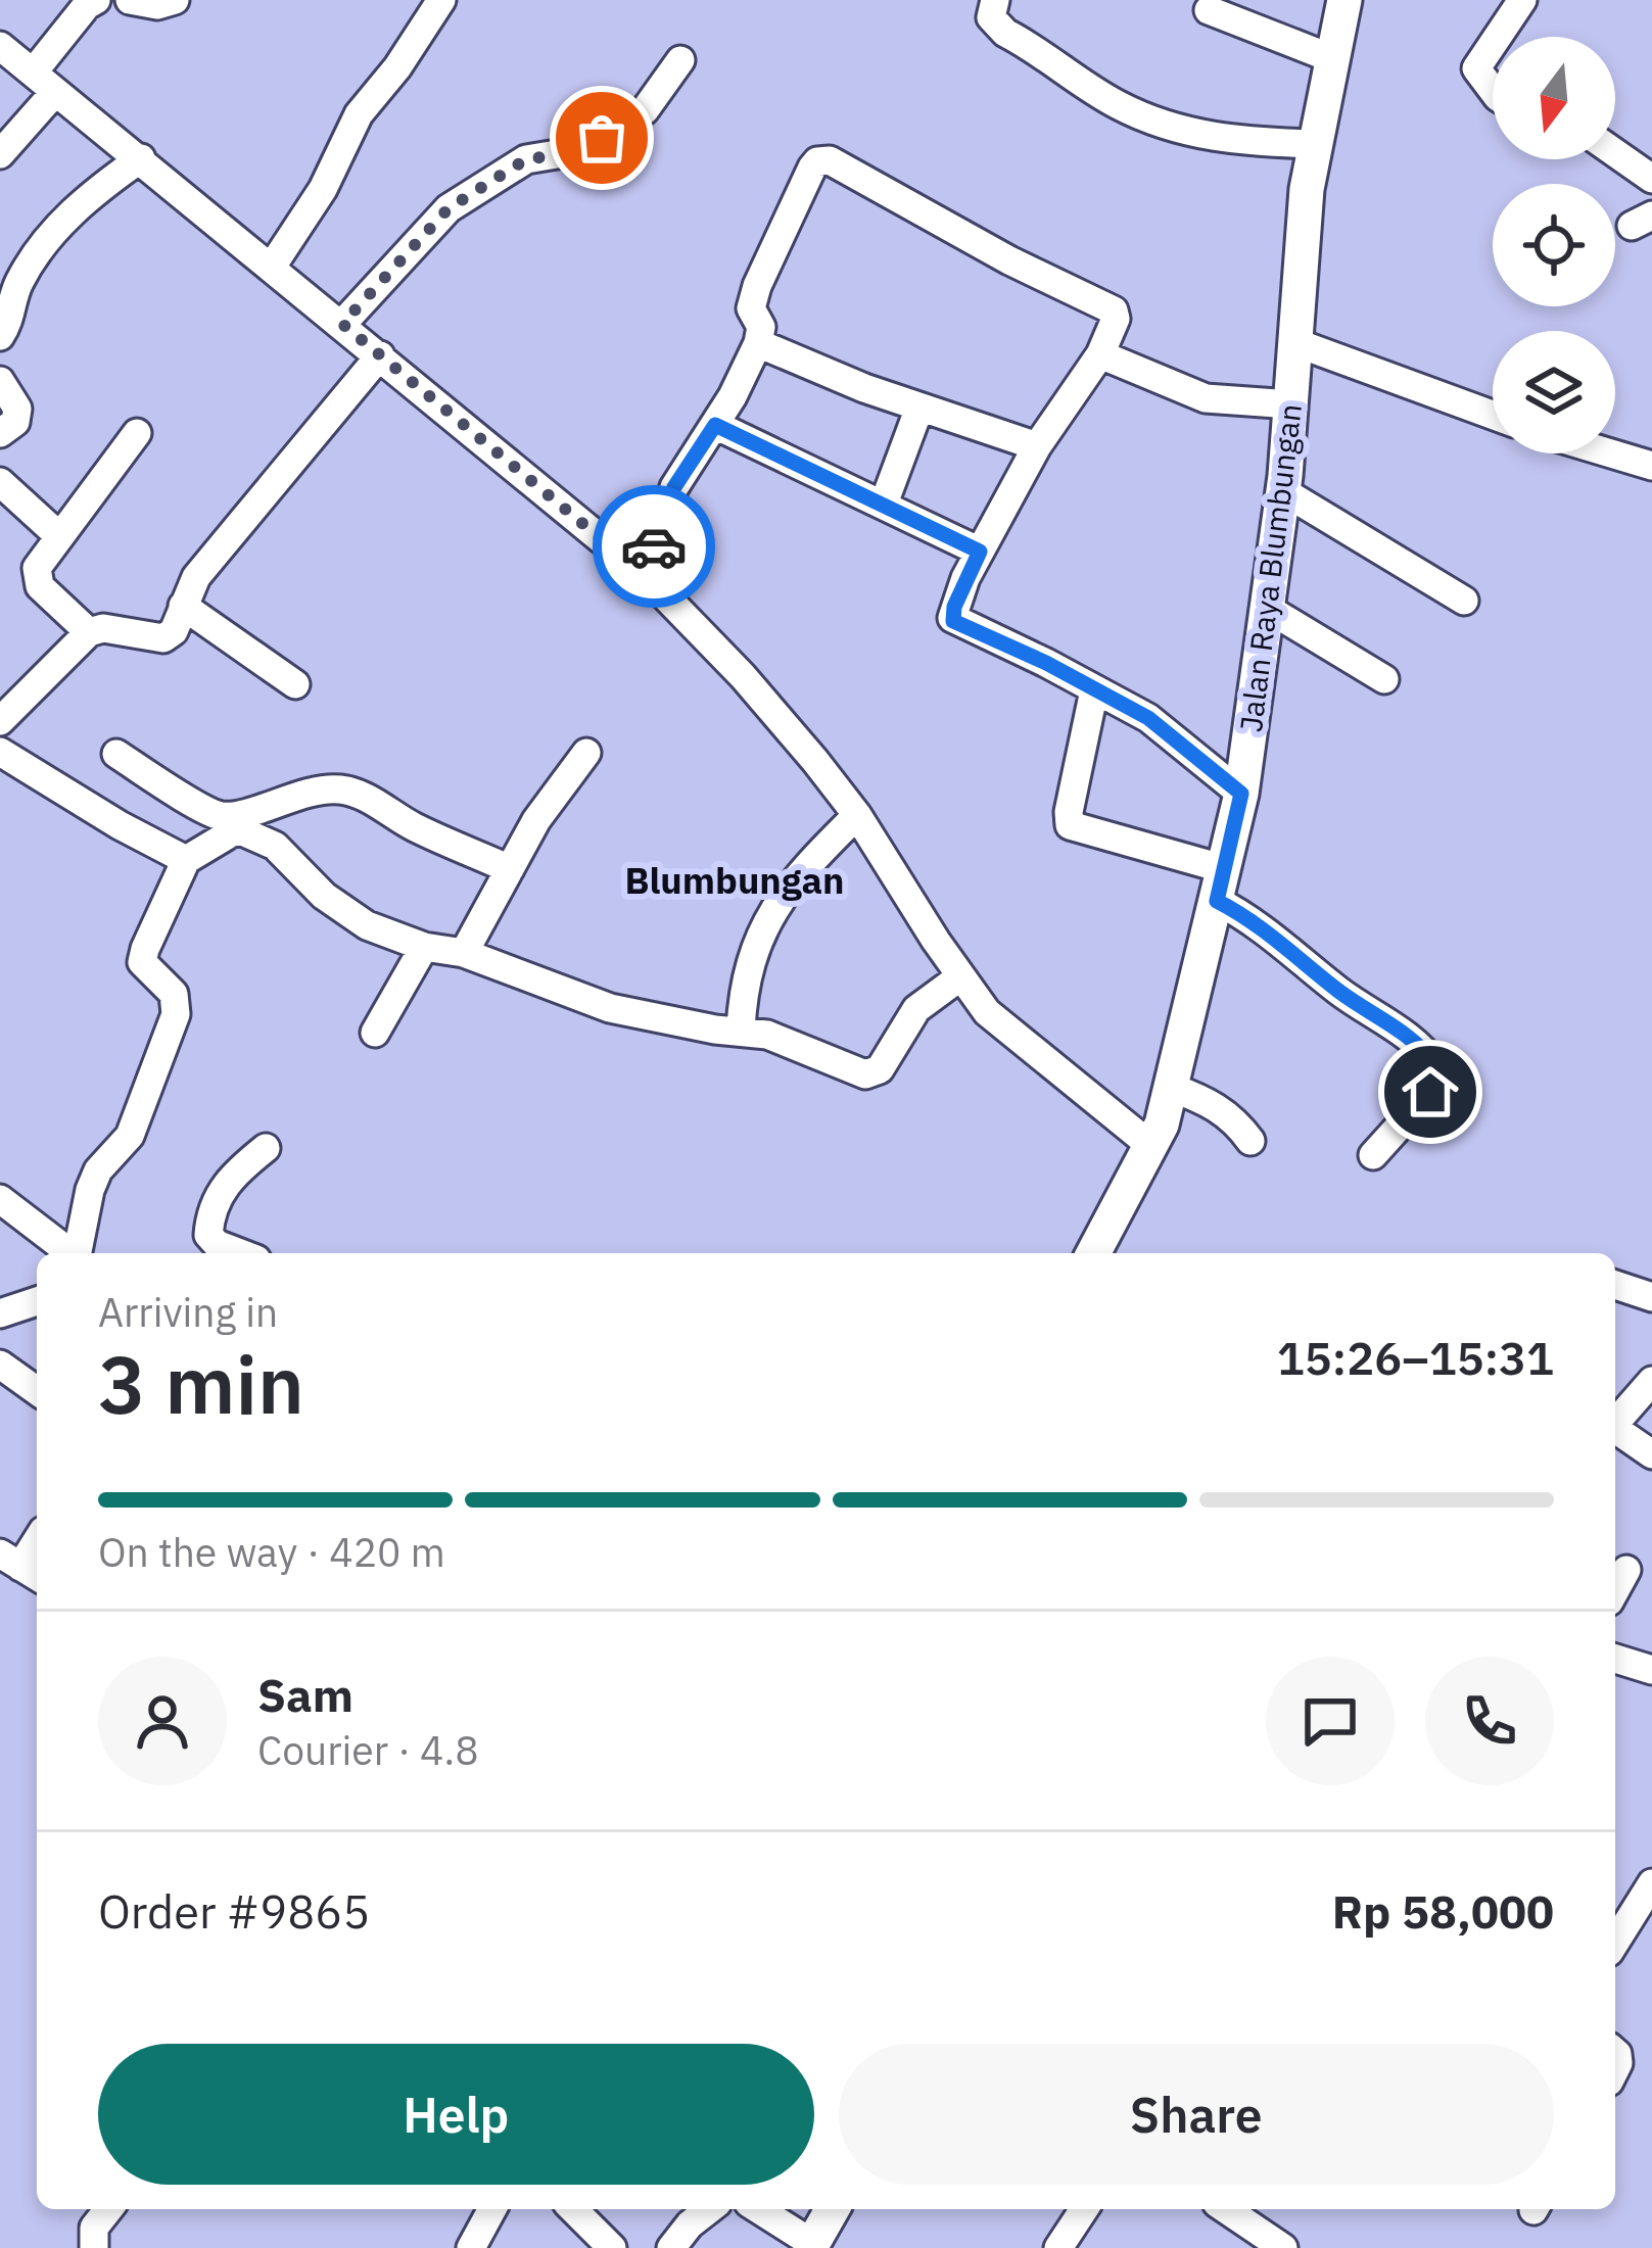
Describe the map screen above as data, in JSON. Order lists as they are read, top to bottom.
{
  "streets": {
    "main road": ["Jalan Raya Blumbungan"]
  },
  "districts": ["Blumbungan"],
  "north": "bottom",
  "page": {
    "heading": ["3 min", "Arriving in", "15:26–15:31"],
    "panel": [
      "Sam",
      "Courier · 4.8",
      "Order #9865",
      "Rp 58,000"
    ],
    "bar": "On the way · 420 m",
    "buttons": ["Help", "Share"]
  }
}
